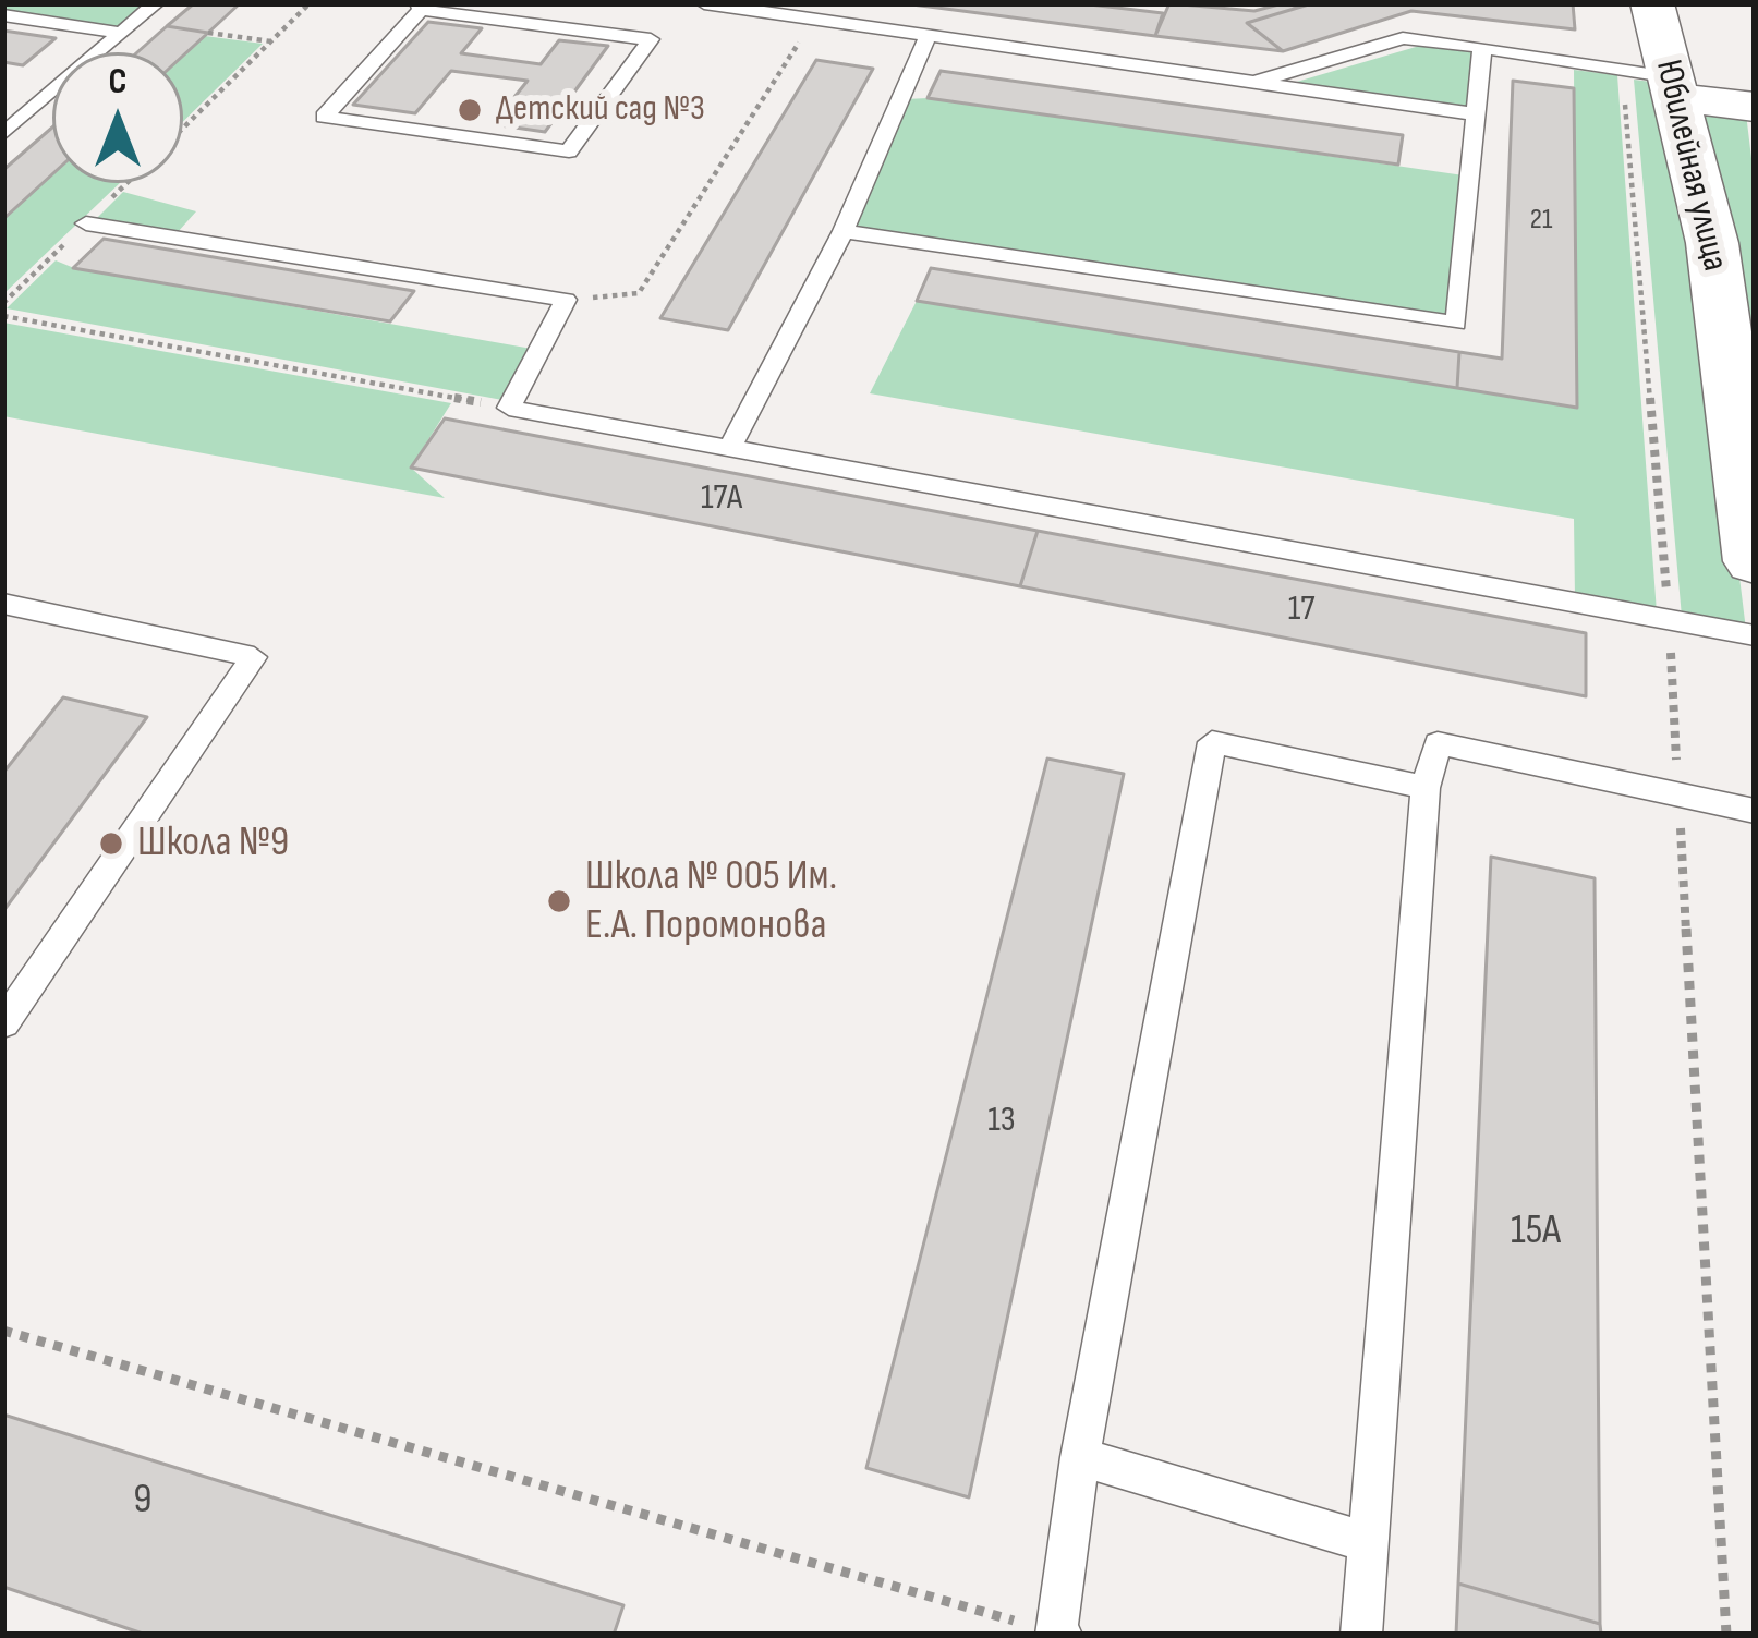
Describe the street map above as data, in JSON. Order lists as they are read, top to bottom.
{
  "streets": {
    "street": ["Юбилейная улица"]
  },
  "places": ["Детский сад №3", "Школа №9", "Школа № 005 Им. Е.А. Поромонова"],
  "house_numbers": [
    "21",
    "17А",
    "17",
    "13",
    "15А",
    "9"
  ],
  "north": "top"
}
